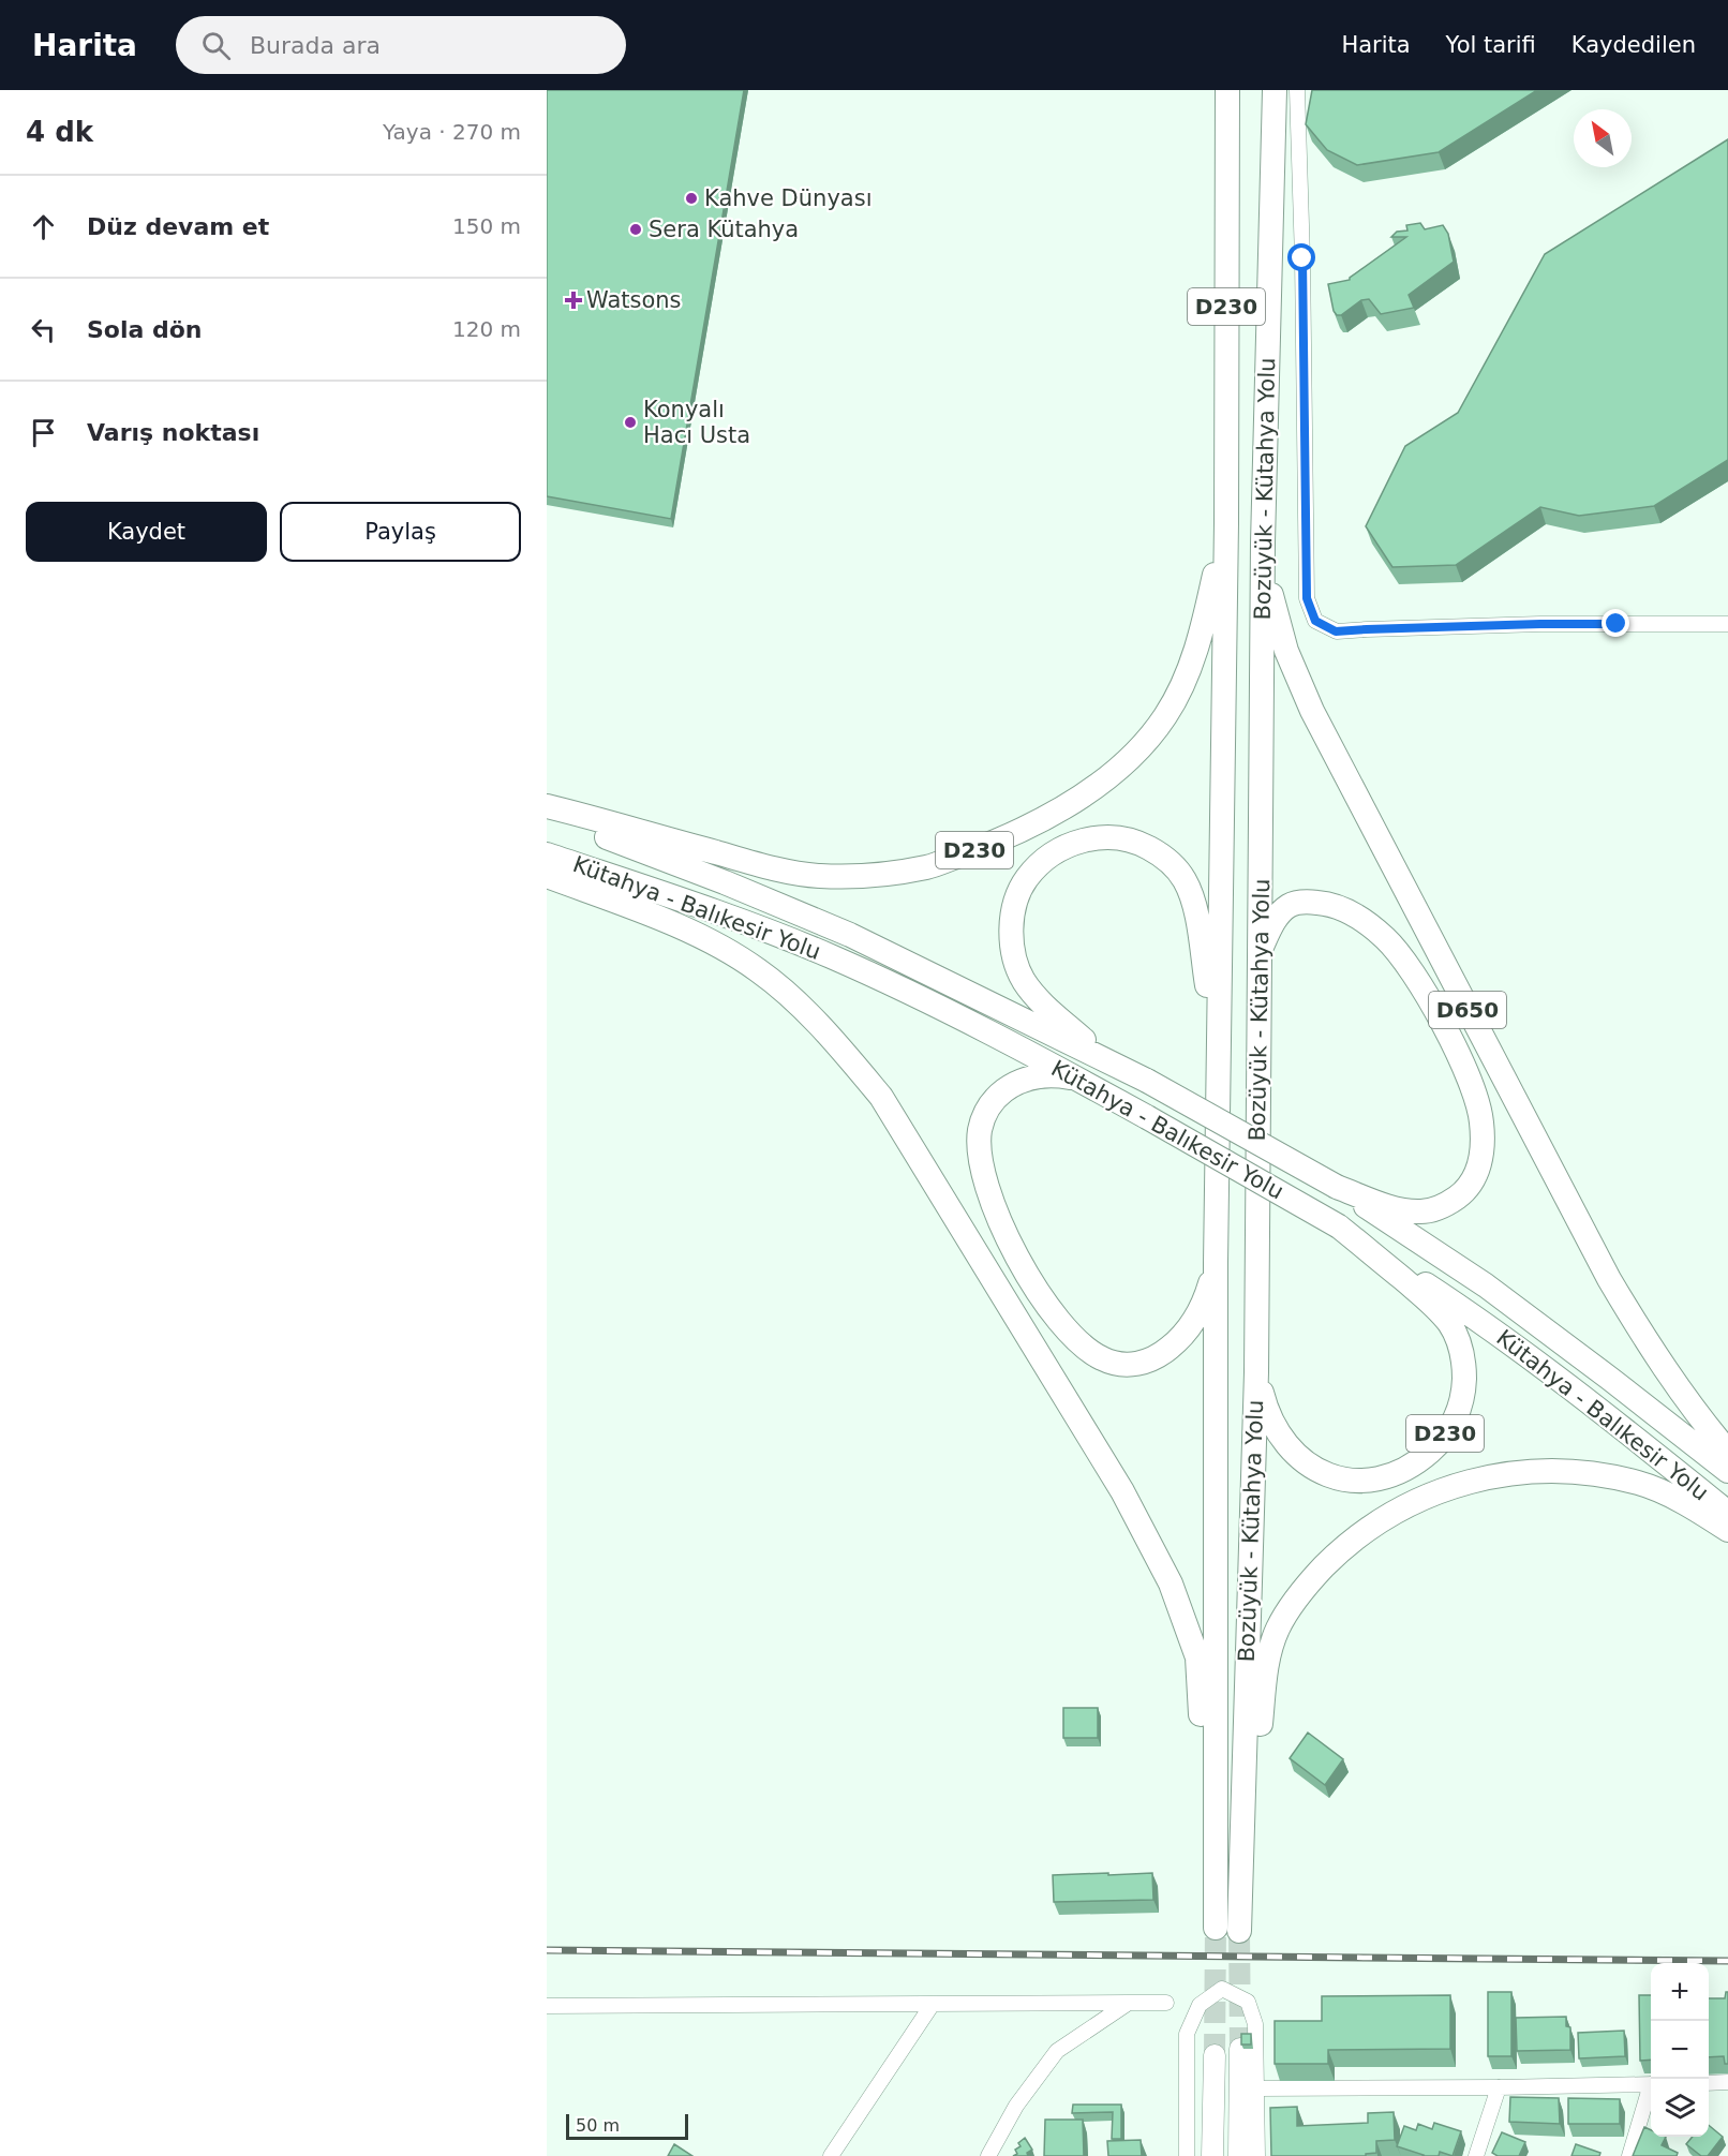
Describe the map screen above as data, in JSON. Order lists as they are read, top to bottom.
{
  "streets": {
    "highway": [
      "D230",
      "Bozüyük - Kütahya Yolu",
      "Kütahya - Balıkesir Yolu",
      "D650"
    ]
  },
  "crossings": [
    ["D230", "Bozüyük - Kütahya Yolu"],
    ["D230", "Kütahya - Balıkesir Yolu"],
    ["Bozüyük - Kütahya Yolu", "D650"]
  ],
  "places": {
    "other": ["Kahve Dünyası", "Sera Kütahya", "Konyalı Hacı Usta"],
    "health": ["Watsons"]
  },
  "scale_bar": "50 m",
  "north": "top left",
  "page": {
    "header": "Harita",
    "search": "Burada ara",
    "nav": ["Harita", "Yol tarifi", "Kaydedilen"],
    "heading": ["4 dk", "Yaya · 270 m"],
    "list": [
      ["Düz devam et", "150 m"],
      ["Sola dön", "120 m"],
      "Varış noktası"
    ],
    "buttons": ["Kaydet", "Paylaş"],
    "map_buttons": ["+", "−"],
    "scale": "50 m"
  }
}
